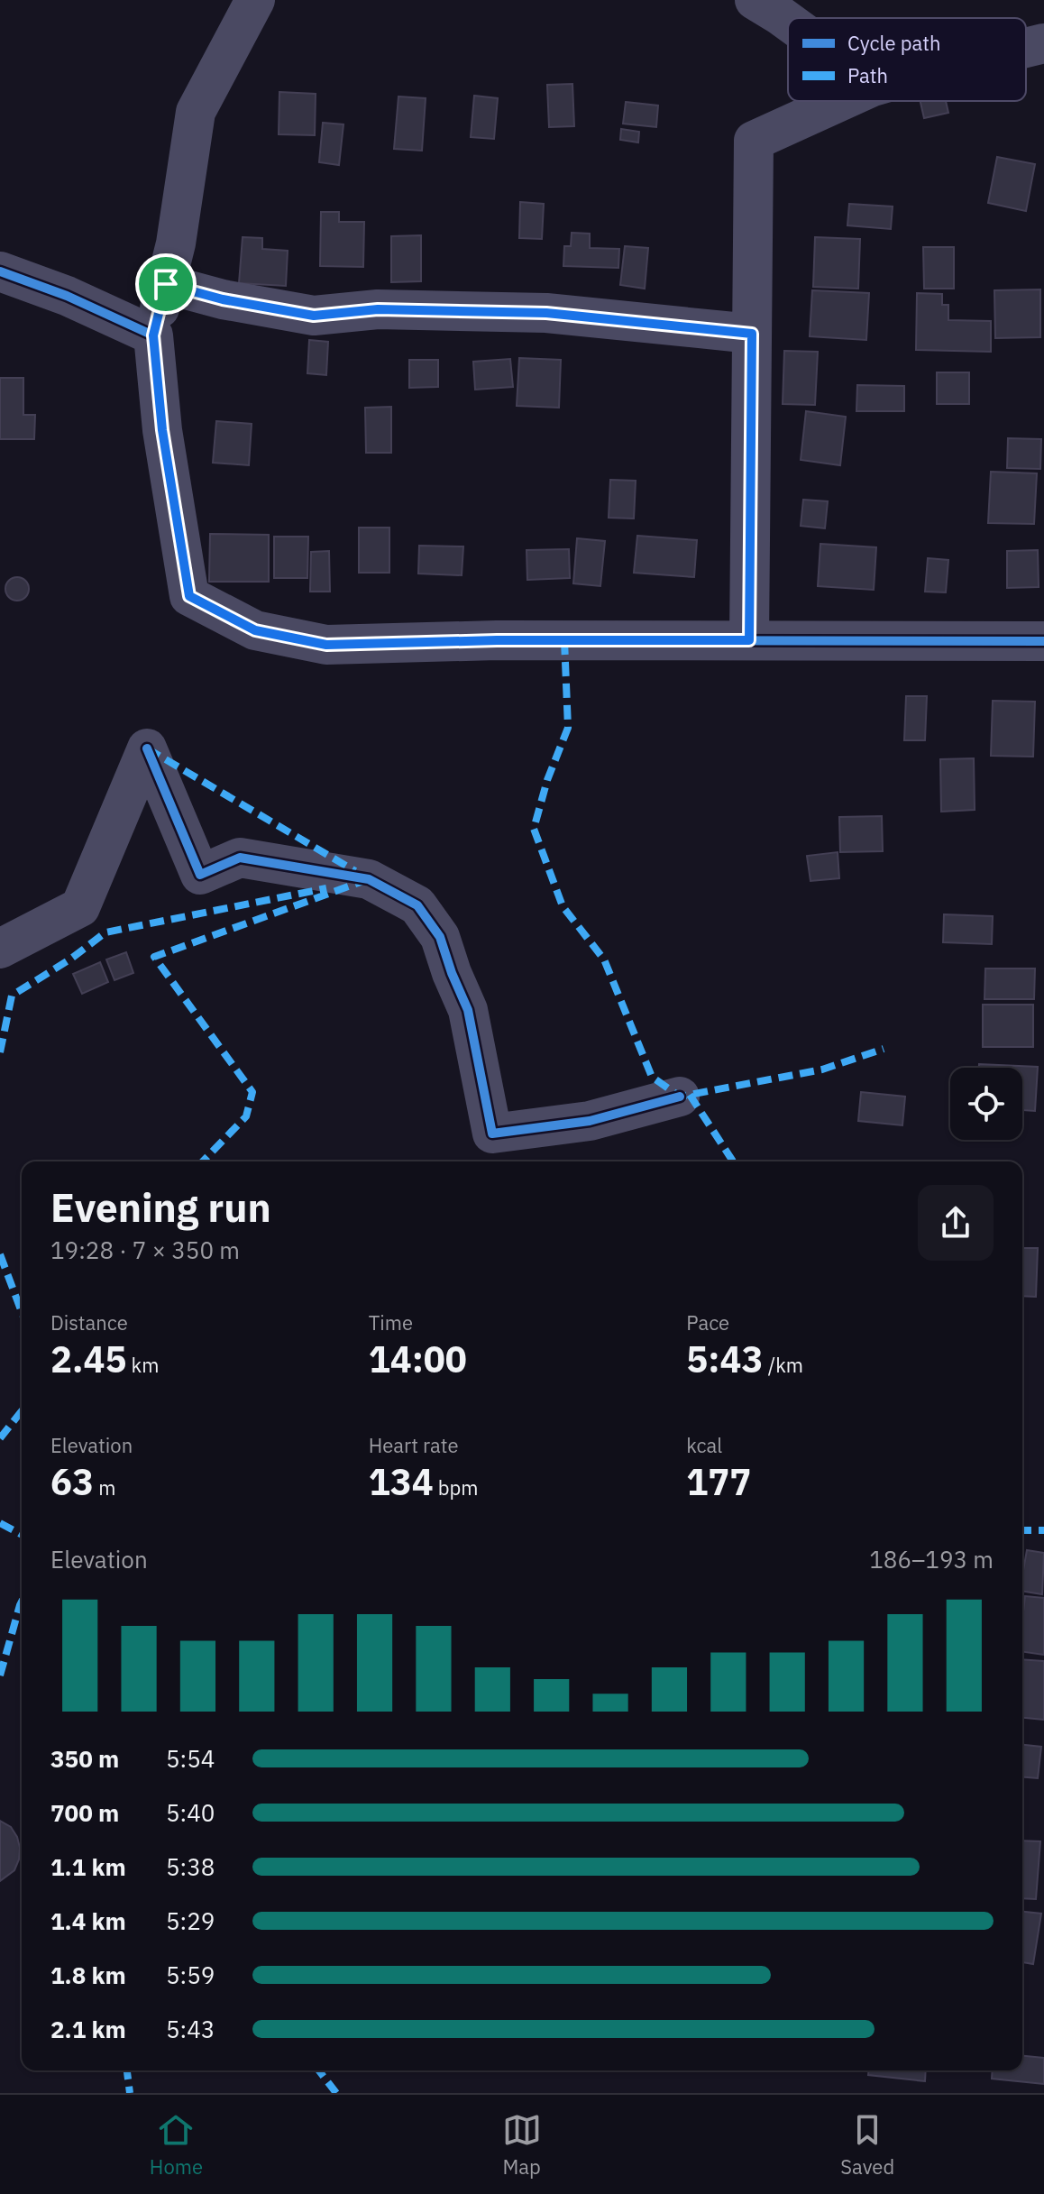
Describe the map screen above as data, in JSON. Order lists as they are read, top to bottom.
{
  "legend": ["Cycle path", "Path"],
  "page": {
    "heading": ["Evening run", "19:28 · 7 × 350 m"],
    "stats": [
      ["Distance", "2.45 km"],
      ["Time", "14:00"],
      ["Pace", "5:43 /km"],
      ["Elevation", "63 m"],
      ["Heart rate", "134 bpm"],
      ["kcal", "177"]
    ],
    "chart": ["Elevation", "186–193 m"],
    "list": [
      {
        "name": "350 m",
        "note": "5:54"
      },
      {
        "name": "700 m",
        "note": "5:40"
      },
      {
        "name": "1.1 km",
        "note": "5:38"
      },
      {
        "name": "1.4 km",
        "note": "5:29"
      },
      {
        "name": "1.8 km",
        "note": "5:59"
      },
      {
        "name": "2.1 km",
        "note": "5:43"
      }
    ],
    "tabs": ["Home", "Map", "Saved"]
  }
}
